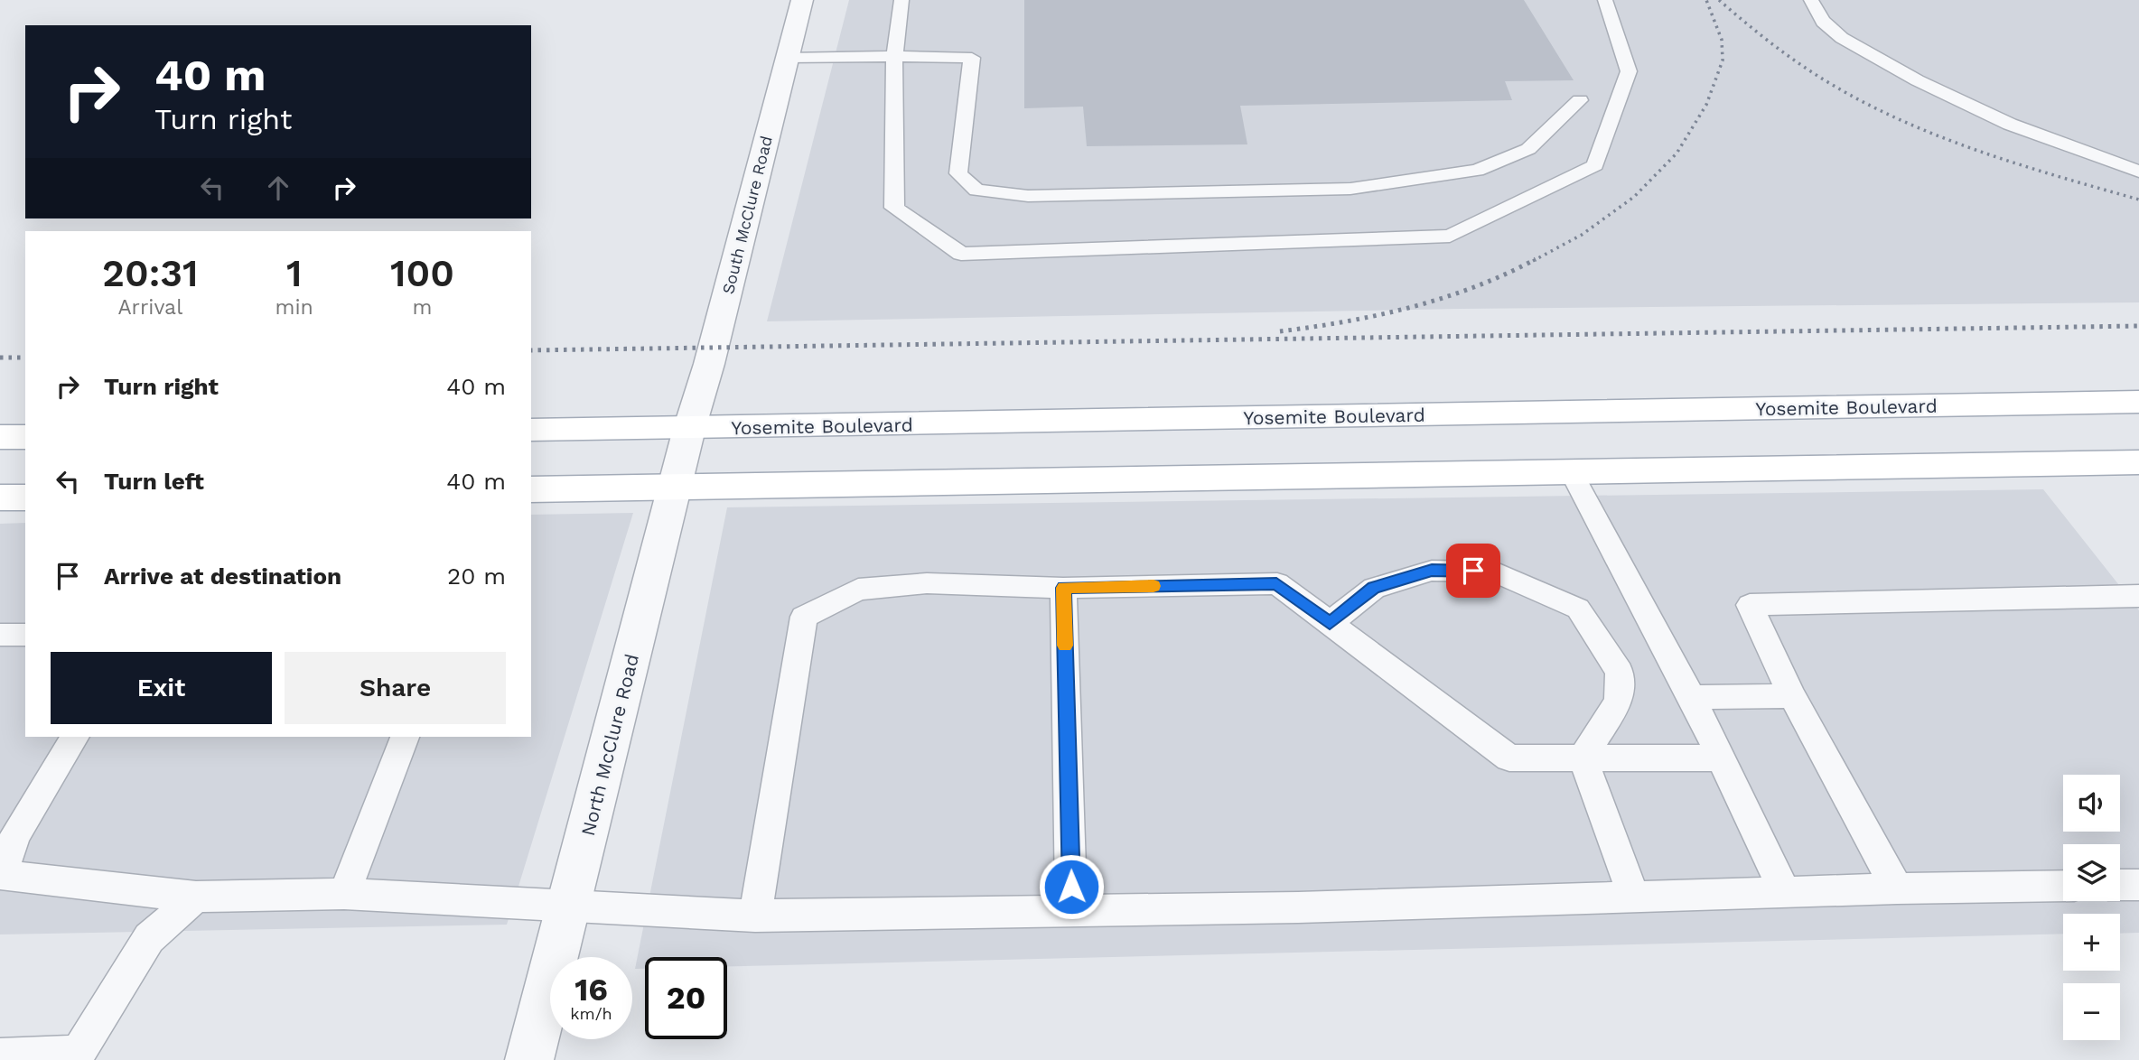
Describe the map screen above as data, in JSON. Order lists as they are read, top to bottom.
{
  "streets": {
    "main road": ["Yosemite Boulevard"],
    "street": ["South McClure Road", "North McClure Road"]
  },
  "crossings": [
    ["South McClure Road", "Yosemite Boulevard"],
    ["South McClure Road", "North McClure Road"],
    ["Yosemite Boulevard", "North McClure Road"]
  ],
  "page": {
    "turn": ["40 m", "Turn right"],
    "eta": [
      "20:31",
      "Arrival",
      "1",
      "min",
      "100",
      "m"
    ],
    "list": [
      {
        "name": "Turn right",
        "value": "40 m"
      },
      {
        "name": "Turn left",
        "value": "40 m"
      },
      {
        "name": "Arrive at destination",
        "value": "20 m"
      }
    ],
    "buttons": ["Exit", "Share"],
    "map_buttons": ["+", "−"],
    "speed": "16 km/h",
    "limit": "20"
  }
}
